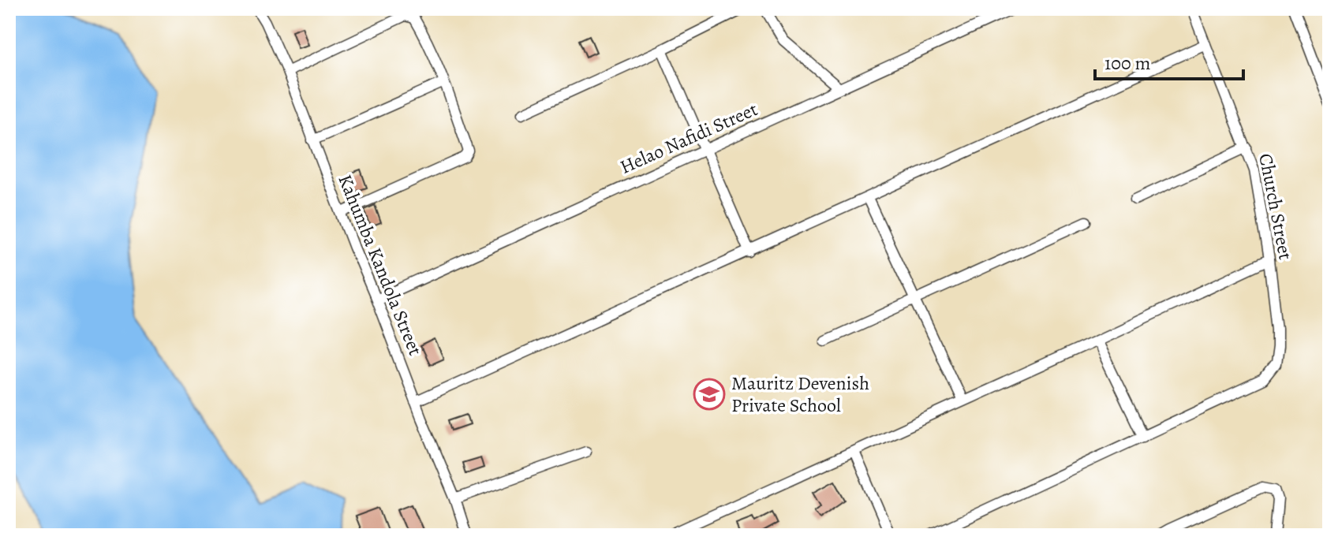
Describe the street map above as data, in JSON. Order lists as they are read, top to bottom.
{
  "streets": {
    "street": ["Helao Nafidi Street", "Church Street", "Kahumba Kandola Street"]
  },
  "crossings": [
    ["Helao Nafidi Street", "Kahumba Kandola Street"]
  ],
  "places": {
    "school or university": ["Mauritz Devenish Private School"]
  },
  "scale_bar": "100 m"
}
